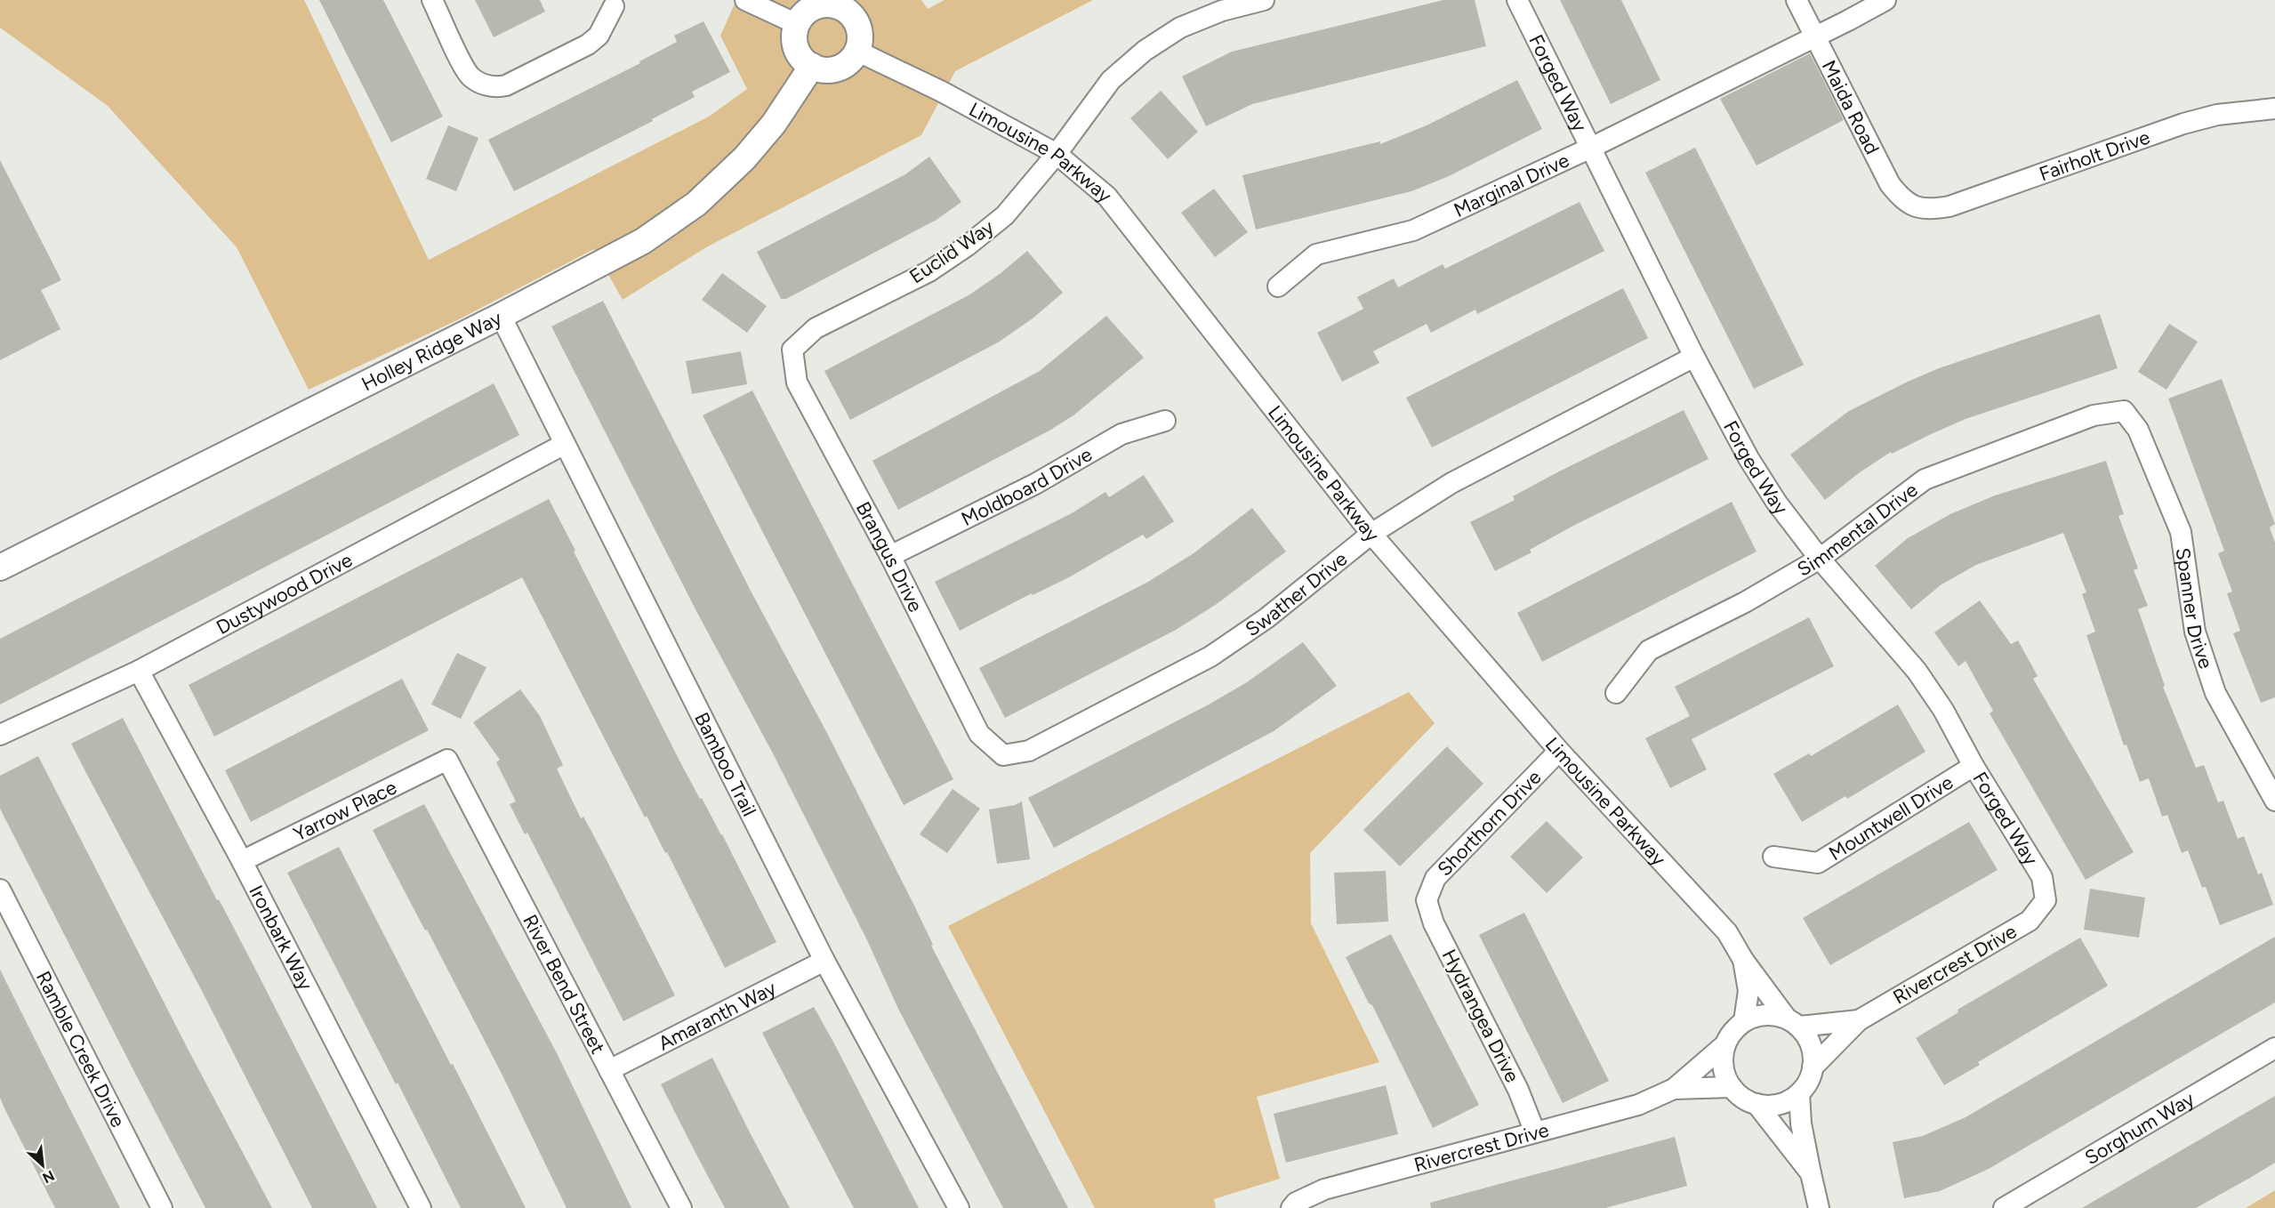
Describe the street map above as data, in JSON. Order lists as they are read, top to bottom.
{
  "streets": {
    "street": [
      "Forged Way",
      "Maida Road",
      "Limousine Parkway",
      "Fairholt Drive",
      "Marginal Drive",
      "Euclid Way",
      "Holley Ridge Way",
      "Moldboard Drive",
      "Simmental Drive",
      "Brangus Drive",
      "Dustywood Drive",
      "Swather Drive",
      "Spanner Drive",
      "Bamboo Trail",
      "Yarrow Place",
      "Mountwell Drive",
      "Shorthorn Drive",
      "Ironbark Way",
      "Rivercrest Drive",
      "River Bend Street",
      "Amaranth Way",
      "Hydrangea Drive",
      "Ramble Creek Drive",
      "Sorghum Way"
    ]
  },
  "crossings": [
    ["Forged Way", "Marginal Drive"],
    ["Forged Way", "Simmental Drive"],
    ["Forged Way", "Swather Drive"],
    ["Forged Way", "Mountwell Drive"],
    ["Forged Way", "Rivercrest Drive"],
    ["Maida Road", "Fairholt Drive"],
    ["Maida Road", "Marginal Drive"],
    ["Limousine Parkway", "Euclid Way"],
    ["Limousine Parkway", "Holley Ridge Way"],
    ["Limousine Parkway", "Swather Drive"],
    ["Limousine Parkway", "Shorthorn Drive"],
    ["Limousine Parkway", "Rivercrest Drive"],
    ["Euclid Way", "Brangus Drive"],
    ["Holley Ridge Way", "Bamboo Trail"],
    ["Moldboard Drive", "Brangus Drive"],
    ["Simmental Drive", "Spanner Drive"],
    ["Brangus Drive", "Swather Drive"],
    ["Dustywood Drive", "Bamboo Trail"],
    ["Dustywood Drive", "Ironbark Way"],
    ["Bamboo Trail", "Amaranth Way"],
    ["Yarrow Place", "Ironbark Way"],
    ["Yarrow Place", "River Bend Street"],
    ["Shorthorn Drive", "Hydrangea Drive"],
    ["Rivercrest Drive", "Hydrangea Drive"],
    ["River Bend Street", "Amaranth Way"]
  ],
  "north": "bottom right"
}
